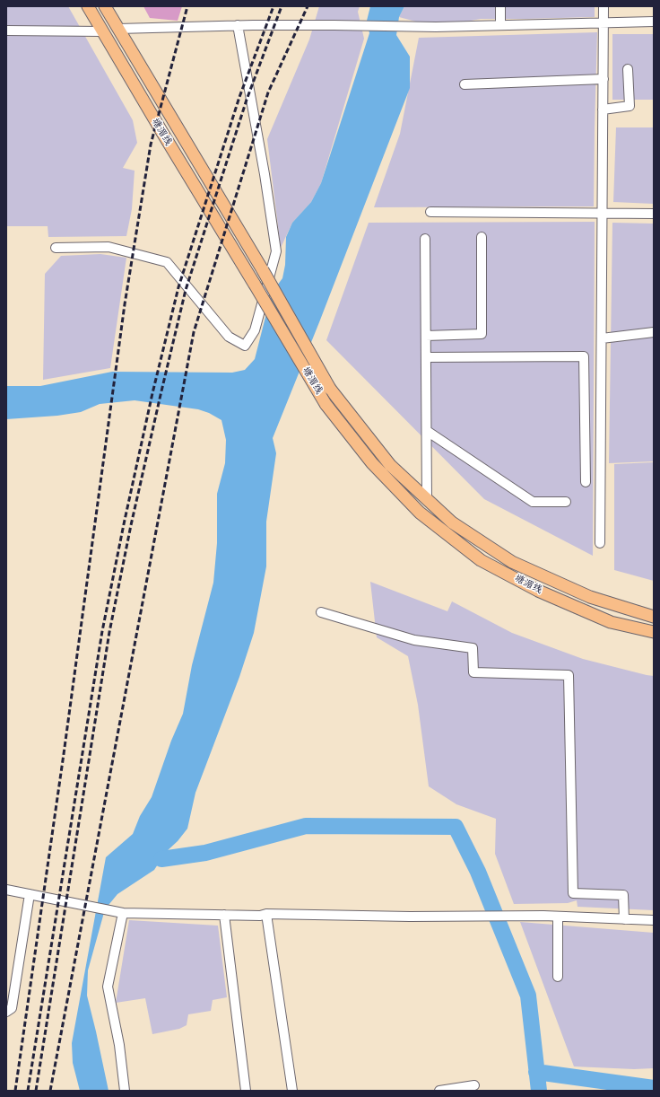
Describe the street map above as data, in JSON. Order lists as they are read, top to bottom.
{
  "streets": {
    "main road": ["塘湄线"]
  }
}
